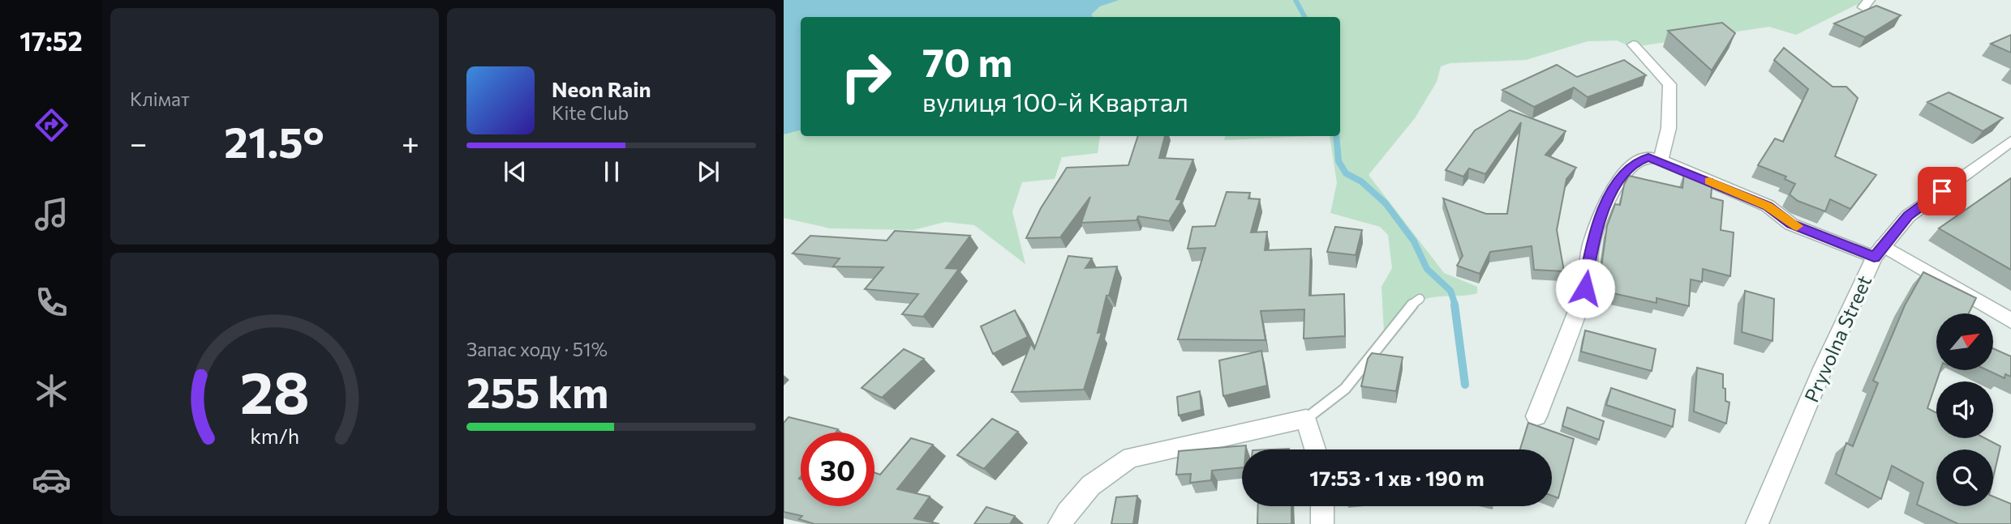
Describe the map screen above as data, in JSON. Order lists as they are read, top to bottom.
{
  "streets": {
    "street": ["Pryvolna Street"]
  },
  "north": "top right",
  "page": {
    "tabs": "17:52",
    "tile": [
      "Клімат",
      ["Запас ходу · 51%", "255 km"]
    ],
    "turn": ["70 m", "вулиця 100-й Квартал"],
    "song": ["Neon Rain", "Kite Club"],
    "heat": ["−", "21.5°", "+"],
    "limit": "30",
    "trip": "17:53 · 1 хв · 190 m",
    "gauge": ["28", "km/h"]
  }
}
